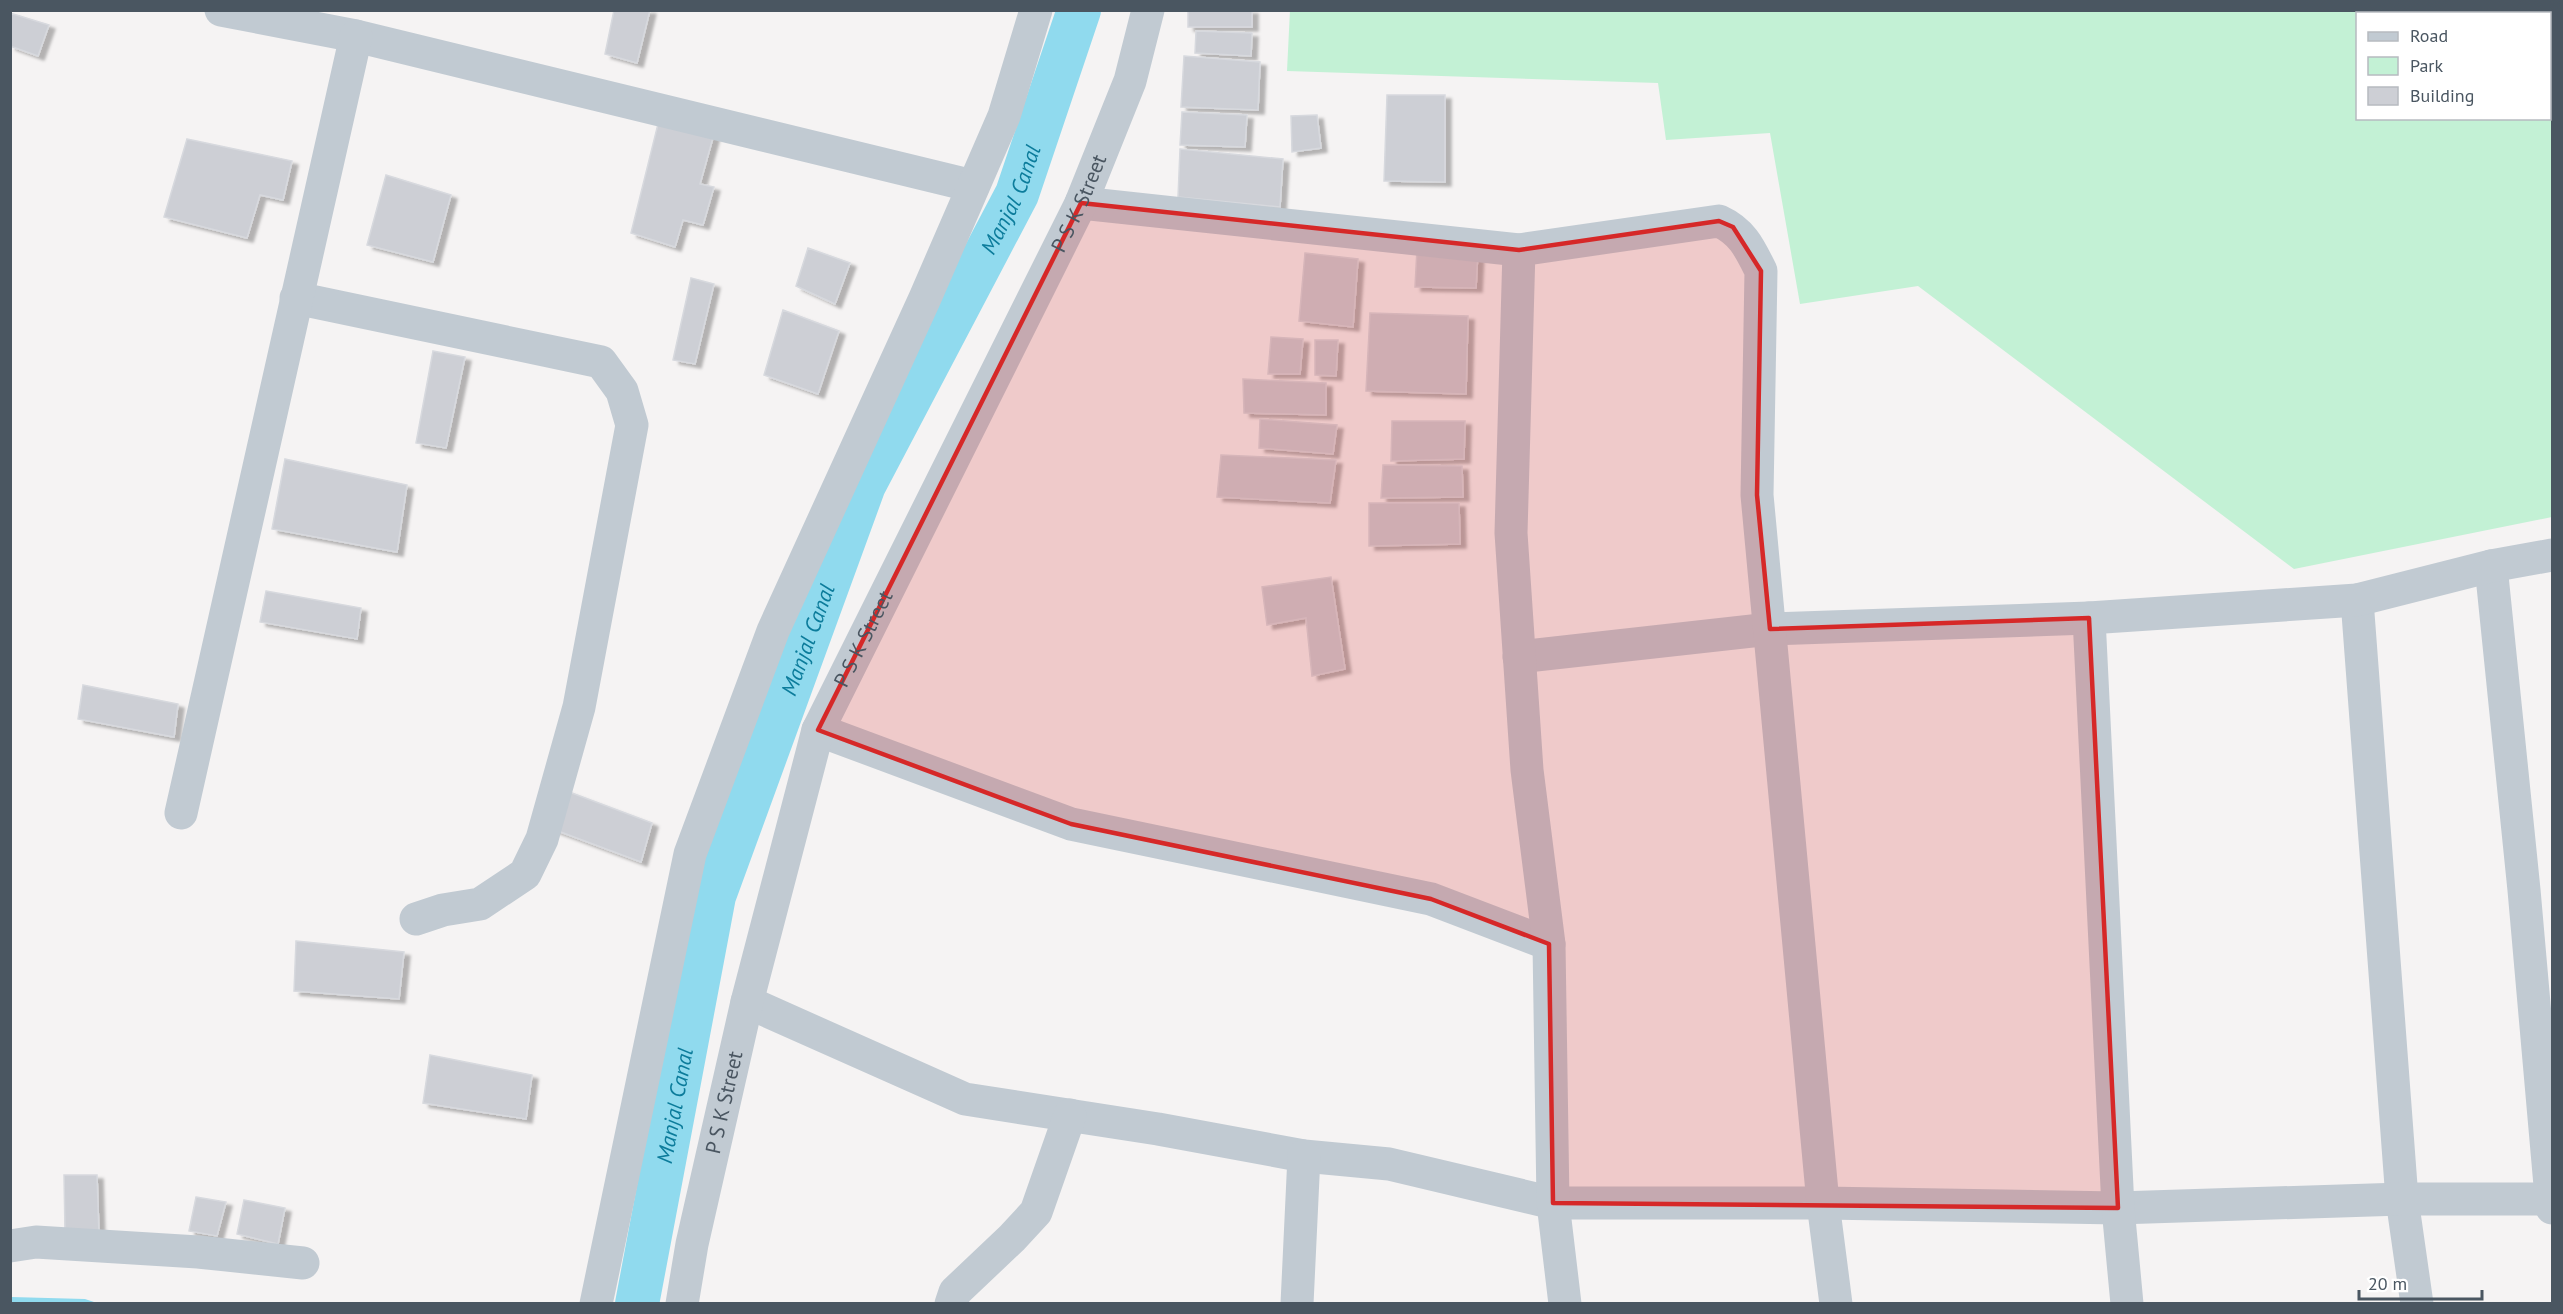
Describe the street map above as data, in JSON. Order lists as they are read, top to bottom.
{
  "streets": {
    "street": ["P S K Street"]
  },
  "water": ["Manjal Canal"],
  "legend": ["Road", "Park", "Building"],
  "scale_bar": "20 m"
}
